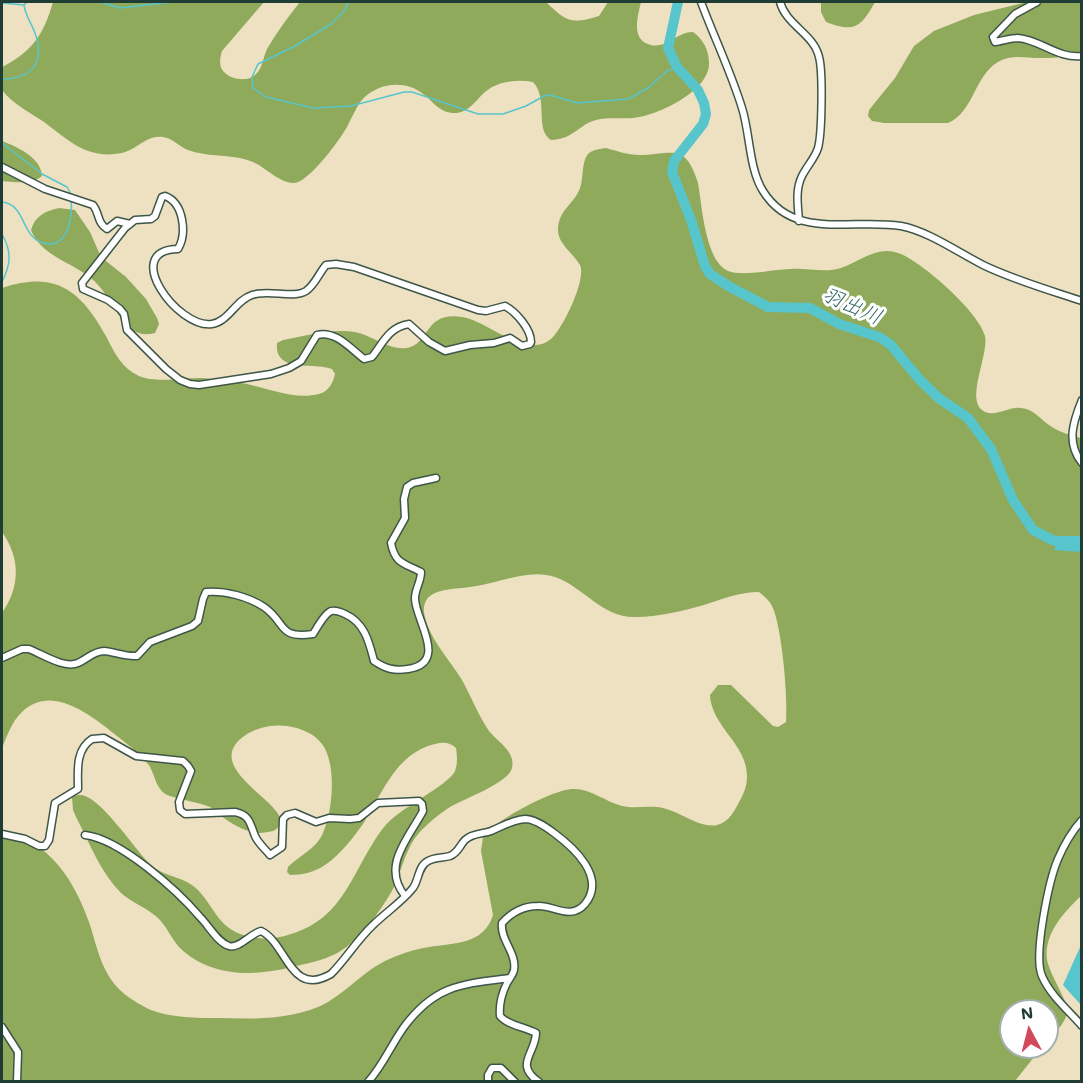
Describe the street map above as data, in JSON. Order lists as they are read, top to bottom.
{
  "water": ["羽出川"],
  "north": "top"
}
